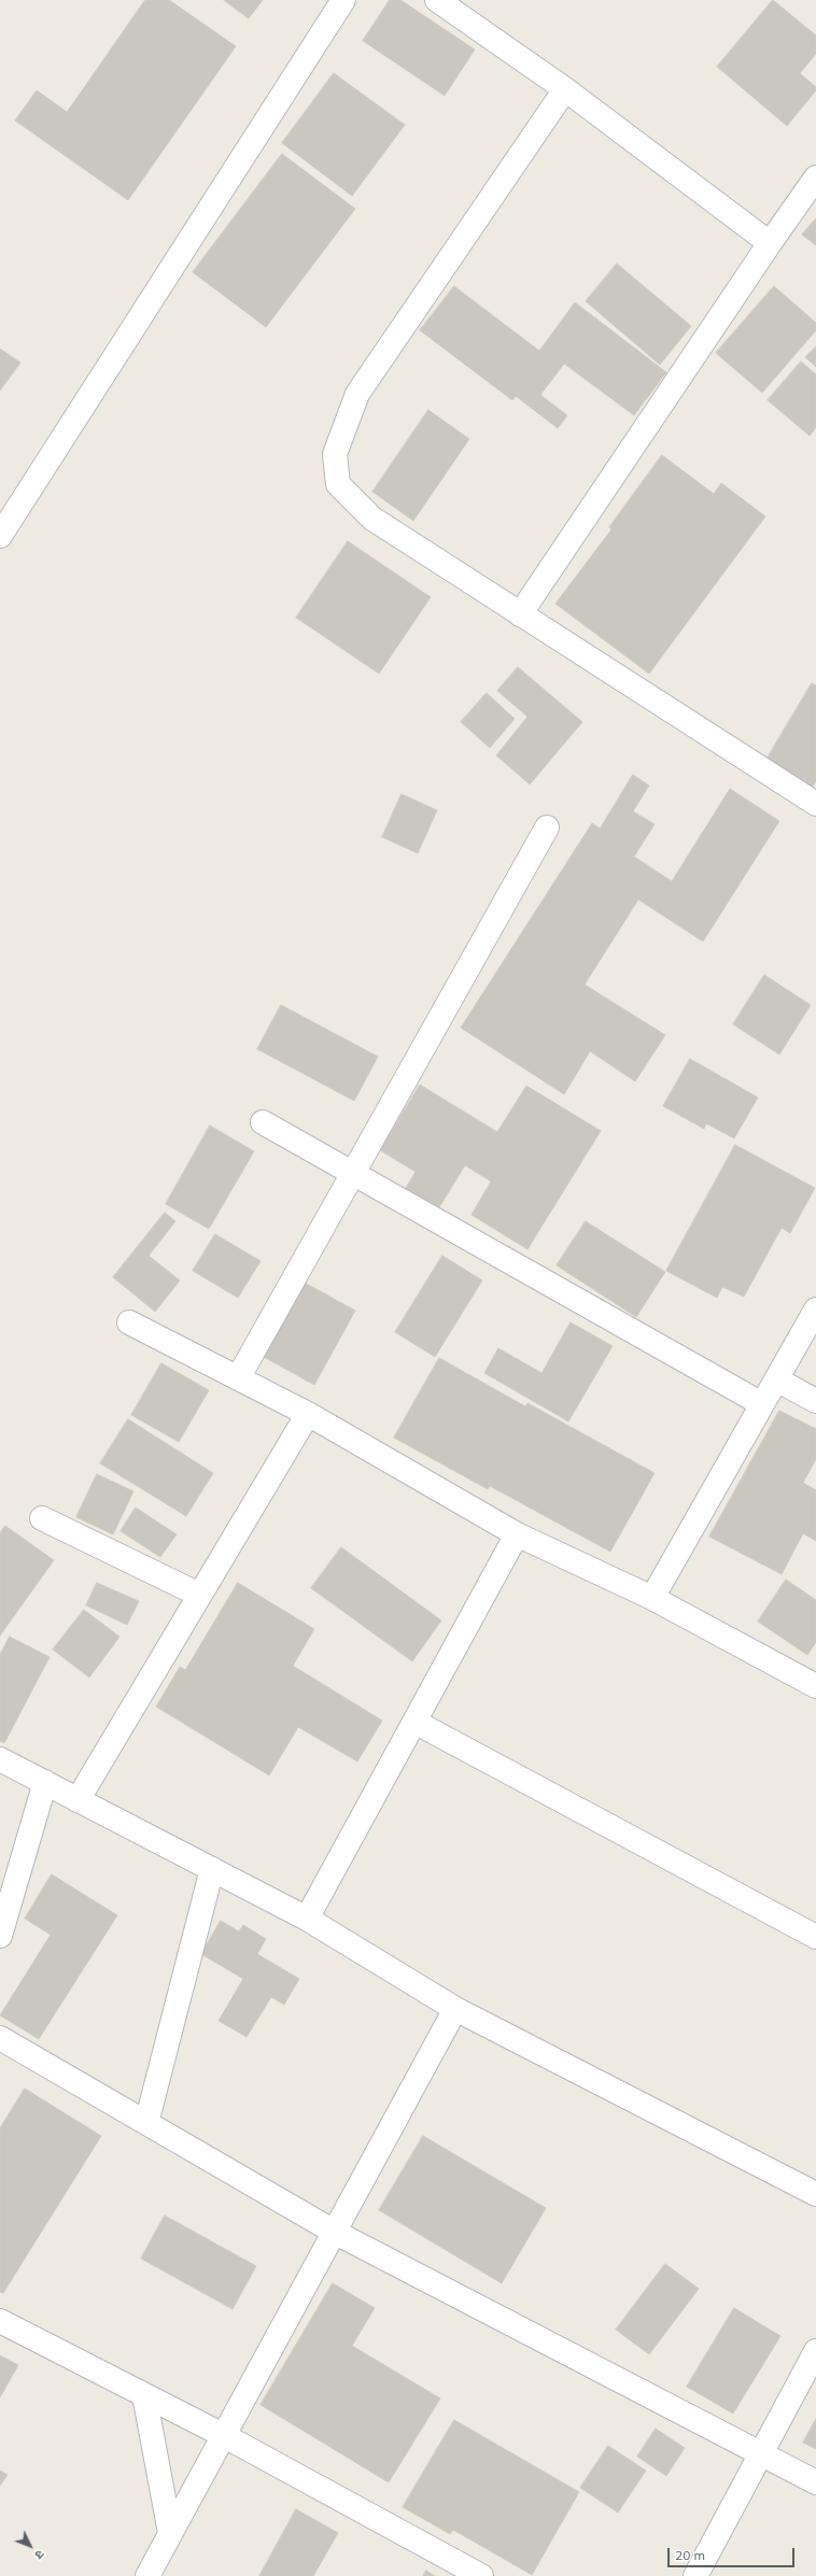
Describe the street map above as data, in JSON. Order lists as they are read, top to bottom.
{
  "scale_bar": "20 m",
  "north": "bottom right"
}
